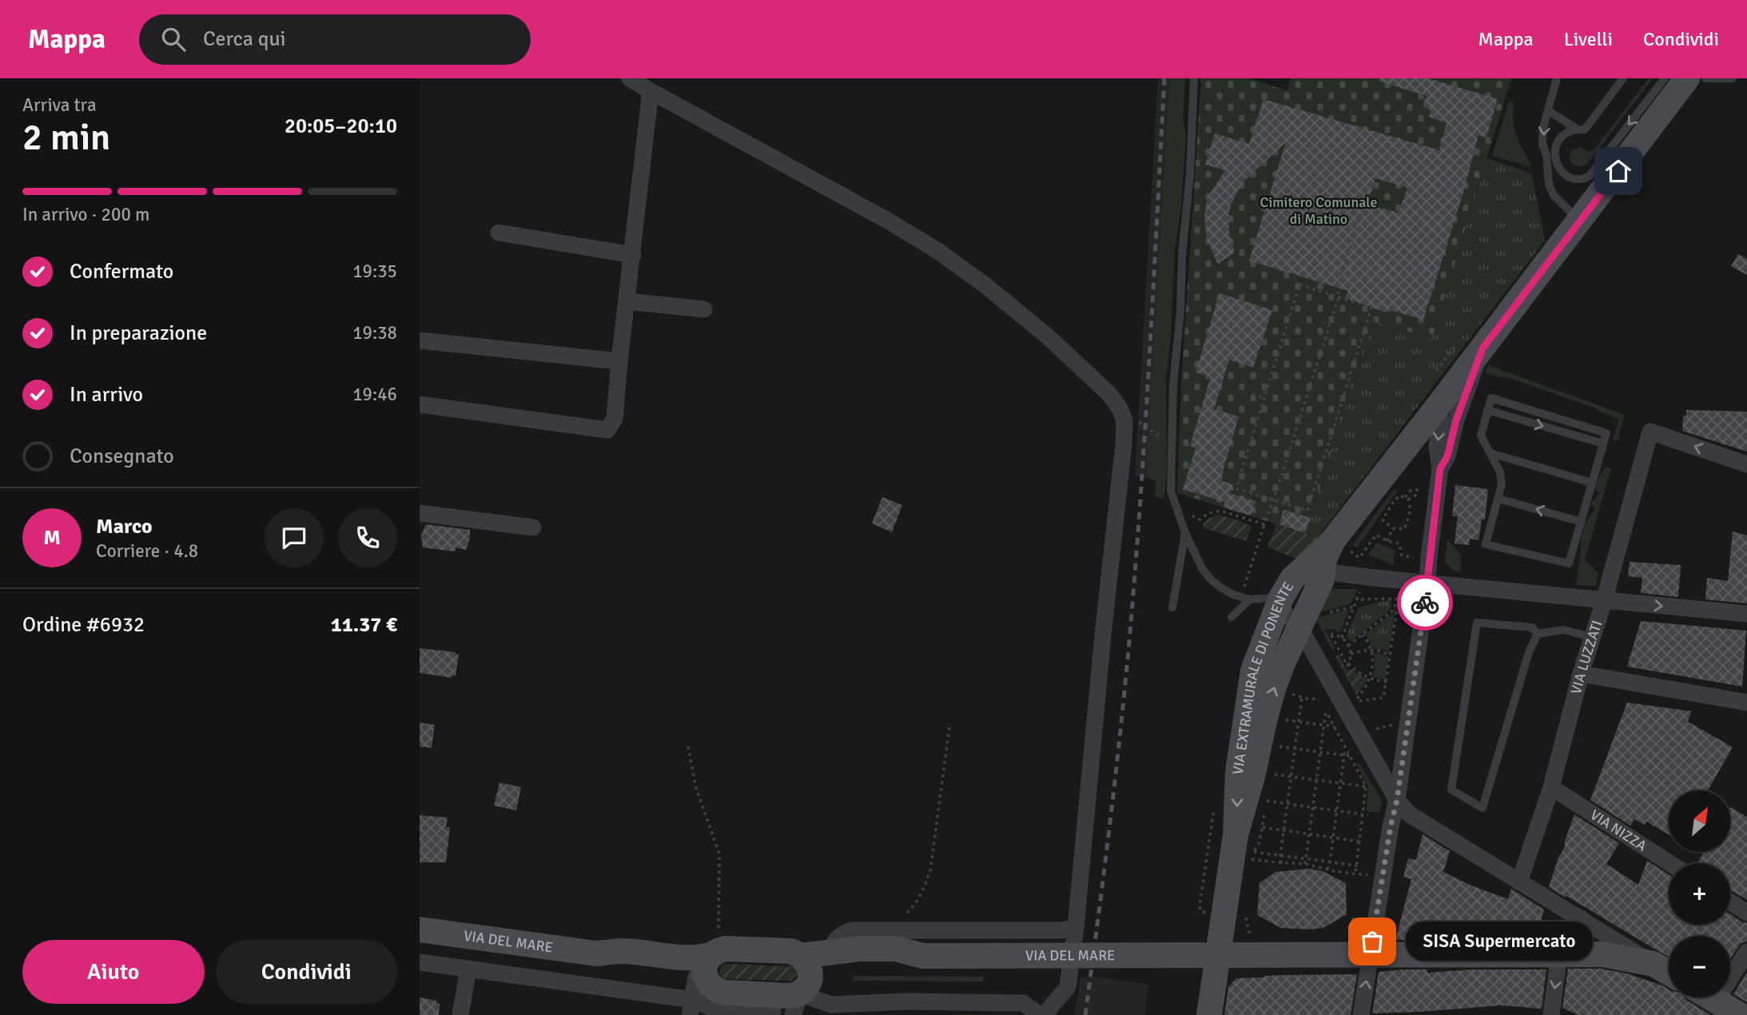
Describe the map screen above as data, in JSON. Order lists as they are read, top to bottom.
{
  "streets": {
    "main road": ["VIA EXTRAMURALE DI PONENTE", "VIA DEL MARE"],
    "street": ["VIA LUZZATI", "VIA NIZZA"]
  },
  "crossings": [
    ["VIA LUZZATI", "VIA NIZZA"],
    ["VIA EXTRAMURALE DI PONENTE", "VIA DEL MARE"]
  ],
  "parks": ["Cimitero Comunale di Matino"],
  "places": ["SISA Supermercato"],
  "north": "top right",
  "page": {
    "header": "Mappa",
    "search": "Cerca qui",
    "nav": ["Mappa", "Livelli", "Condividi"],
    "heading": ["2 min", "Arriva tra", "20:05–20:10"],
    "panel": [
      "Marco",
      "Corriere · 4.8",
      "Ordine #6932",
      "11.37 €"
    ],
    "bar": "In arrivo · 200 m",
    "list": [
      ["Confermato", "19:35"],
      ["In preparazione", "19:38"],
      ["In arrivo", "19:46"],
      "Consegnato"
    ],
    "round": "M",
    "map_buttons": ["+", "−"],
    "bubble": "SISA Supermercato",
    "buttons": ["Aiuto", "Condividi"]
  }
}
